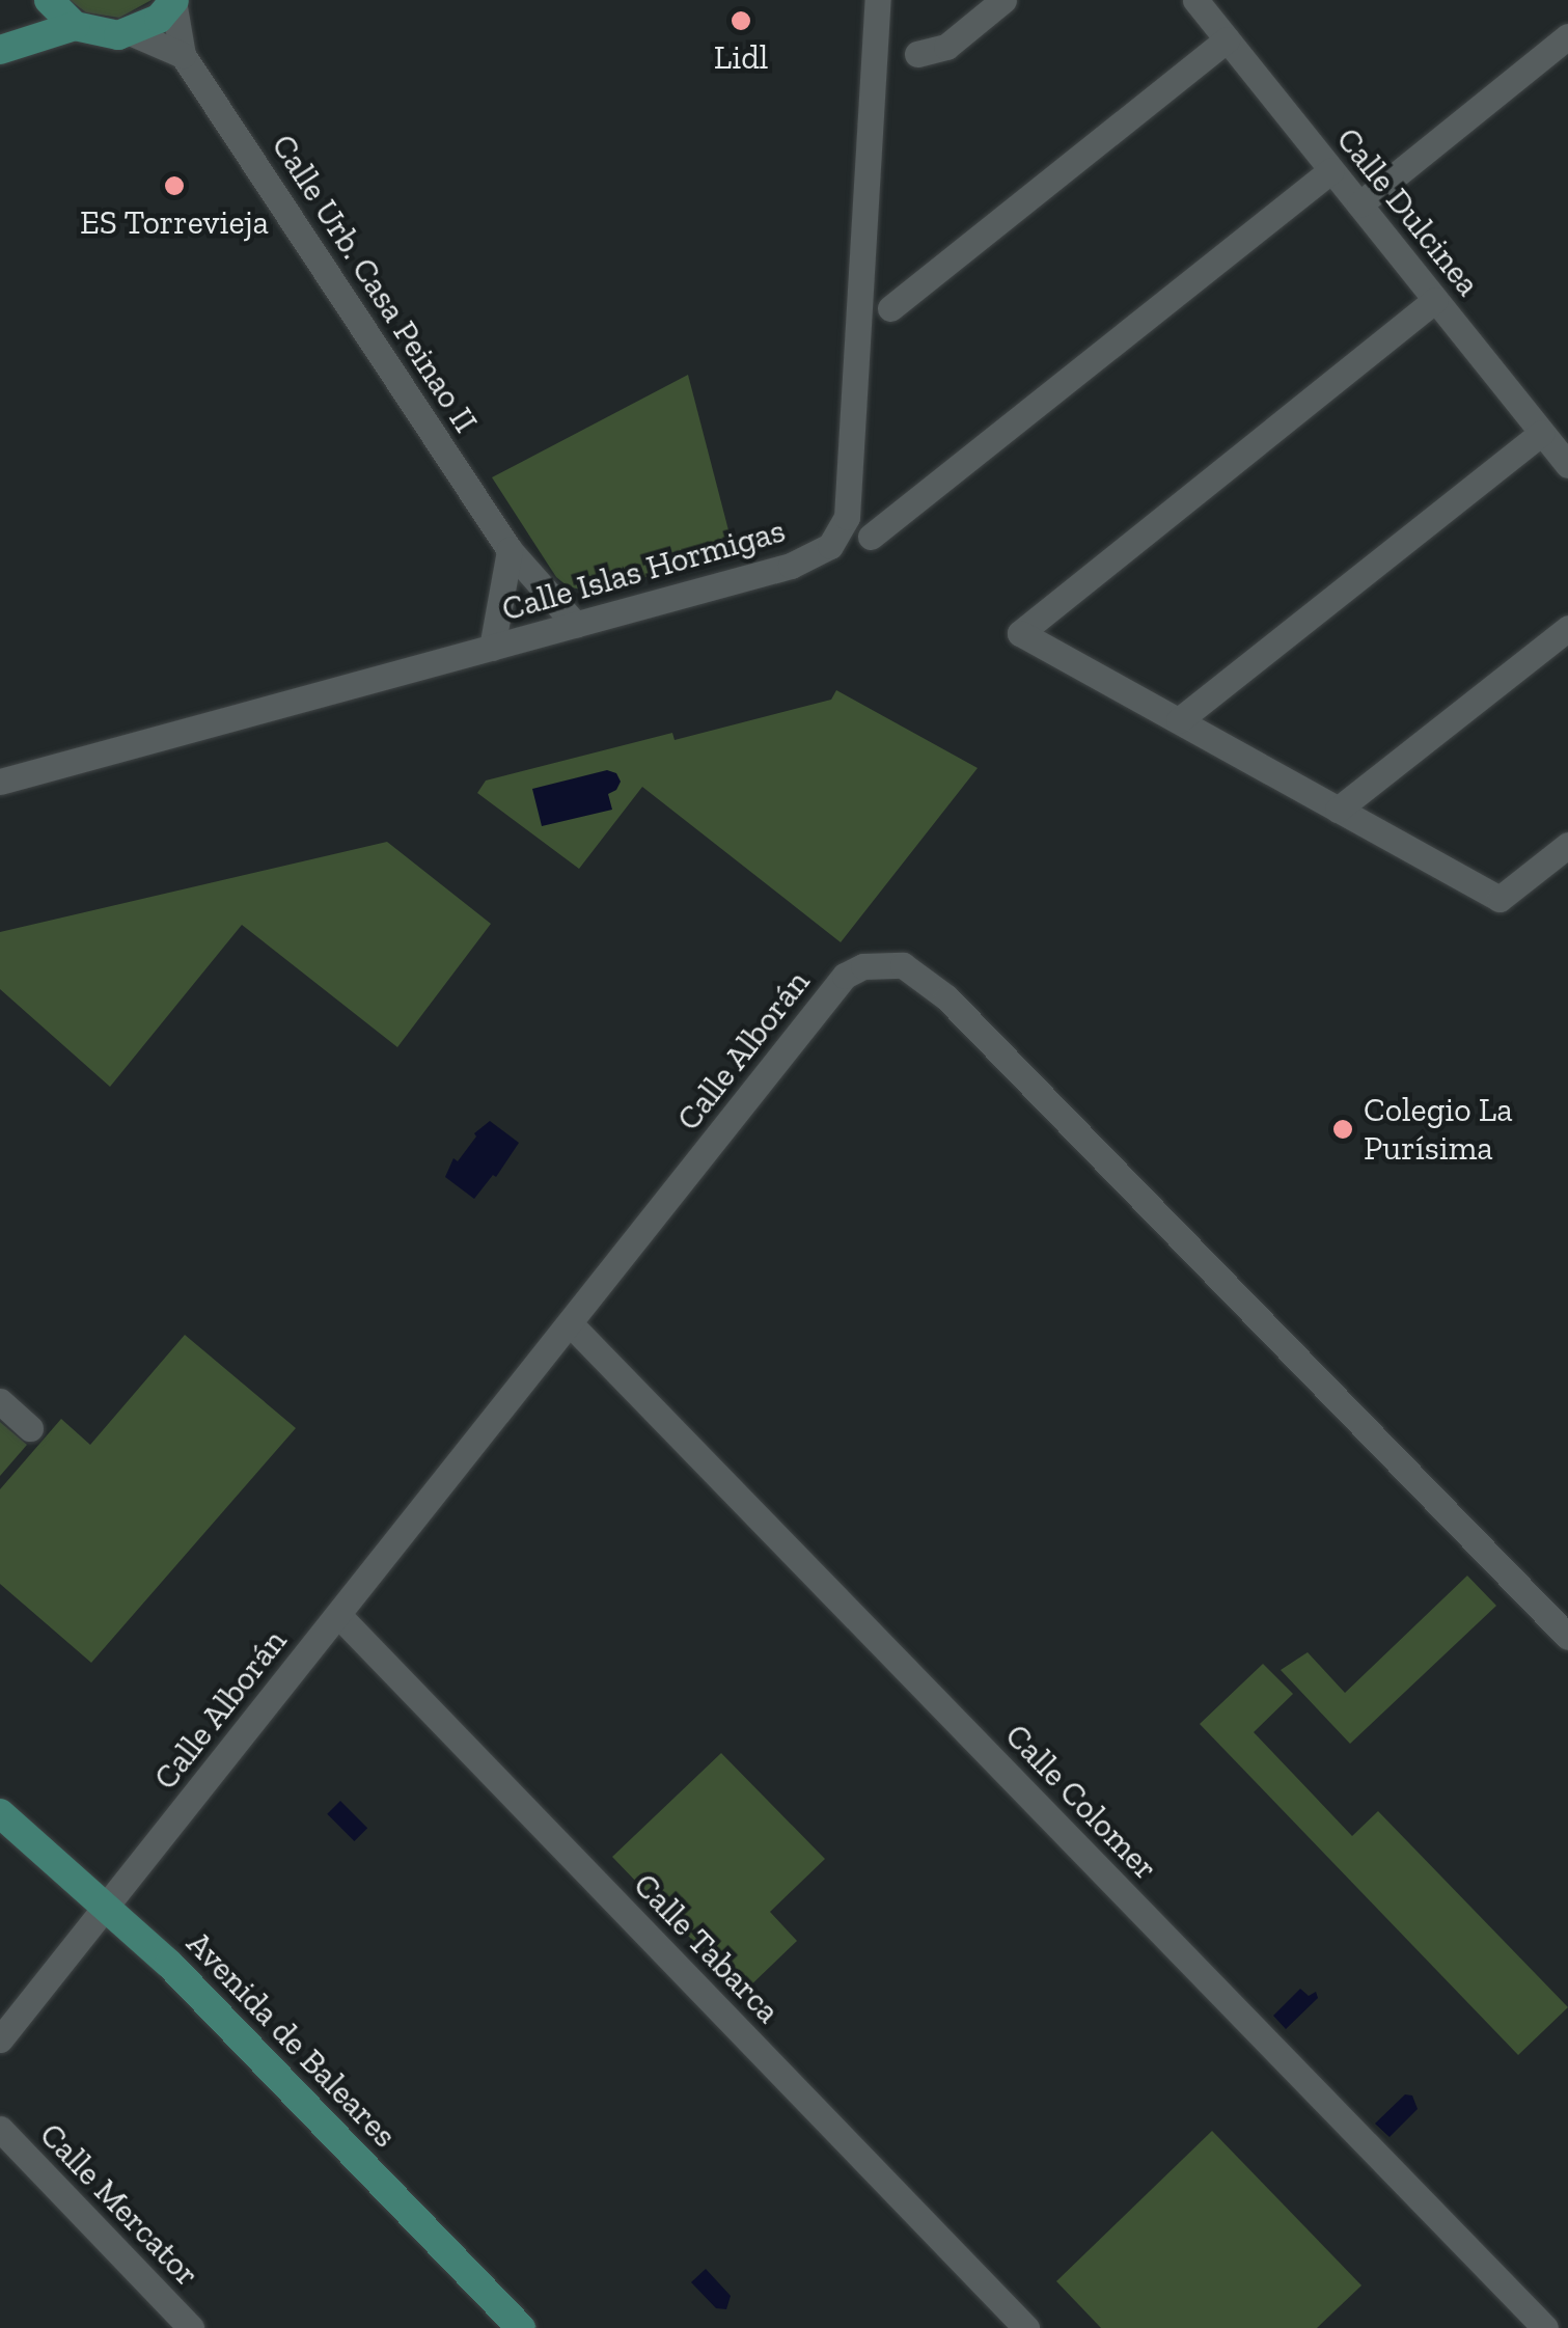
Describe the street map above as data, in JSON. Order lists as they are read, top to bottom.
{
  "streets": {
    "main road": ["Avenida de Baleares"],
    "street": [
      "Calle Dulcinea",
      "Calle Urb. Casa Peinao II",
      "Calle Islas Hormigas",
      "Calle Alborán",
      "Calle Colomer",
      "Calle Tabarca",
      "Calle Mercator"
    ]
  },
  "crossings": [
    ["Calle Urb. Casa Peinao II", "Calle Islas Hormigas"],
    ["Calle Alborán", "Calle Colomer"],
    ["Calle Alborán", "Calle Tabarca"],
    ["Calle Alborán", "Avenida de Baleares"]
  ],
  "places": ["Lidl", "ES Torrevieja", "Colegio La Purísima"]
}
